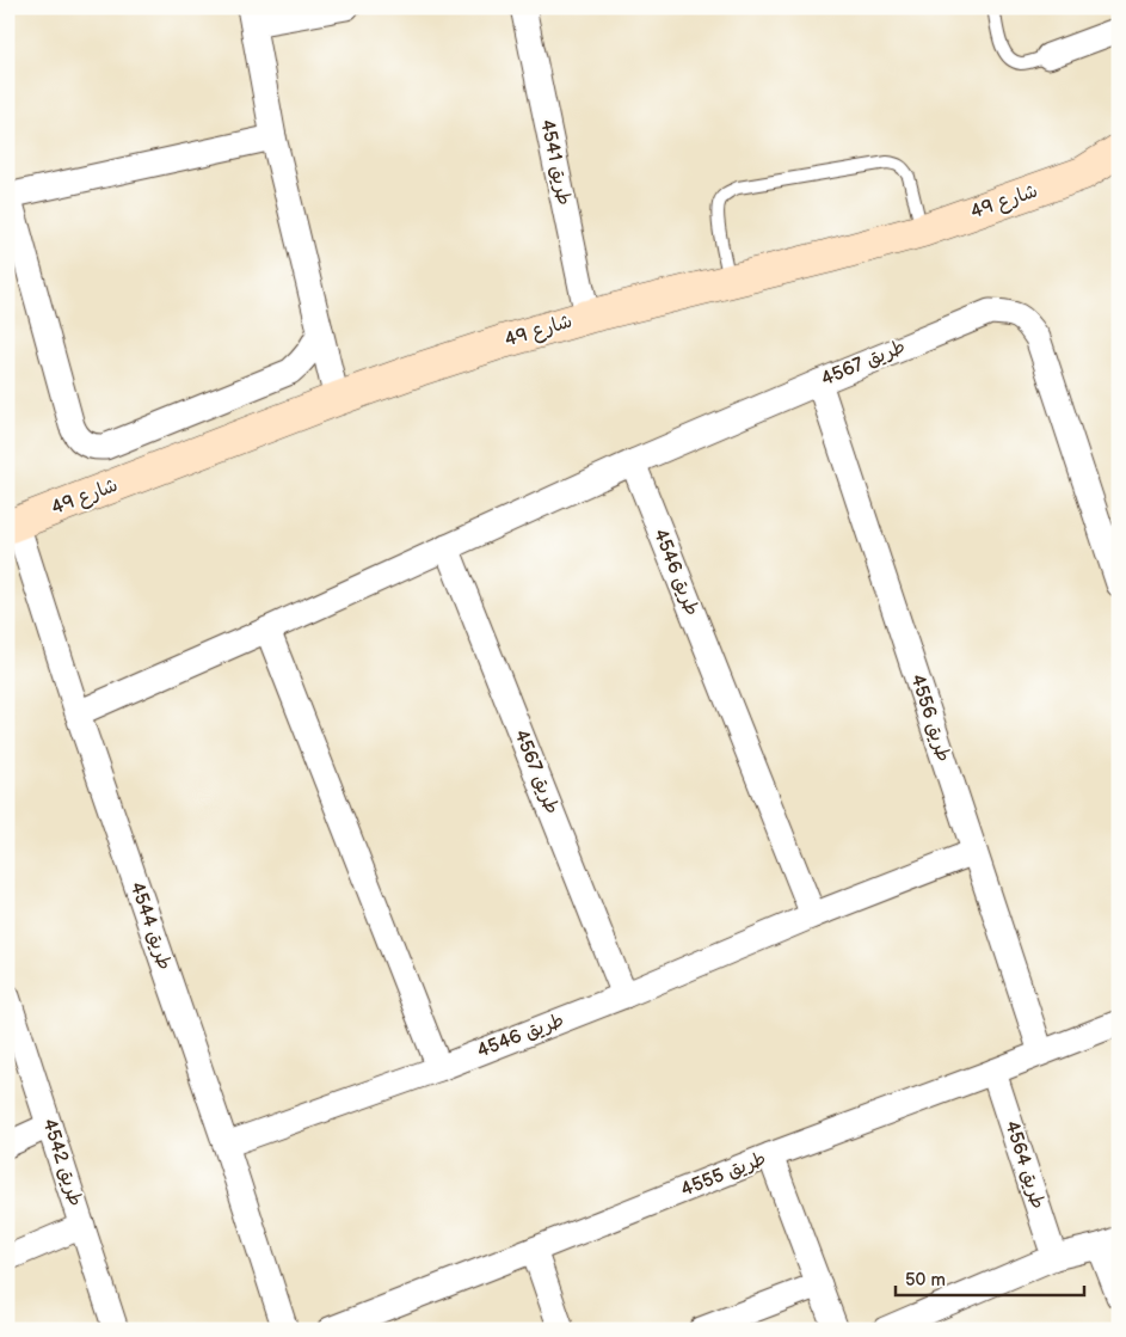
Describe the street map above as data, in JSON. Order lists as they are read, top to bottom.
{
  "streets": {
    "street": [
      "طريق 4541",
      "شارع 49",
      "طريق 4567",
      "طريق 4546",
      "طريق 4556",
      "طريق 4544",
      "طريق 4542",
      "طريق 4564",
      "طريق 4555"
    ]
  },
  "crossings": [
    ["طريق 4541", "شارع 49"],
    ["شارع 49", "طريق 4544"],
    ["طريق 4567", "طريق 4546"],
    ["طريق 4567", "طريق 4556"],
    ["طريق 4567", "طريق 4544"],
    ["طريق 4546", "طريق 4556"],
    ["طريق 4546", "طريق 4544"],
    ["طريق 4556", "طريق 4555"],
    ["طريق 4564", "طريق 4555"]
  ],
  "scale_bar": "50 m"
}
